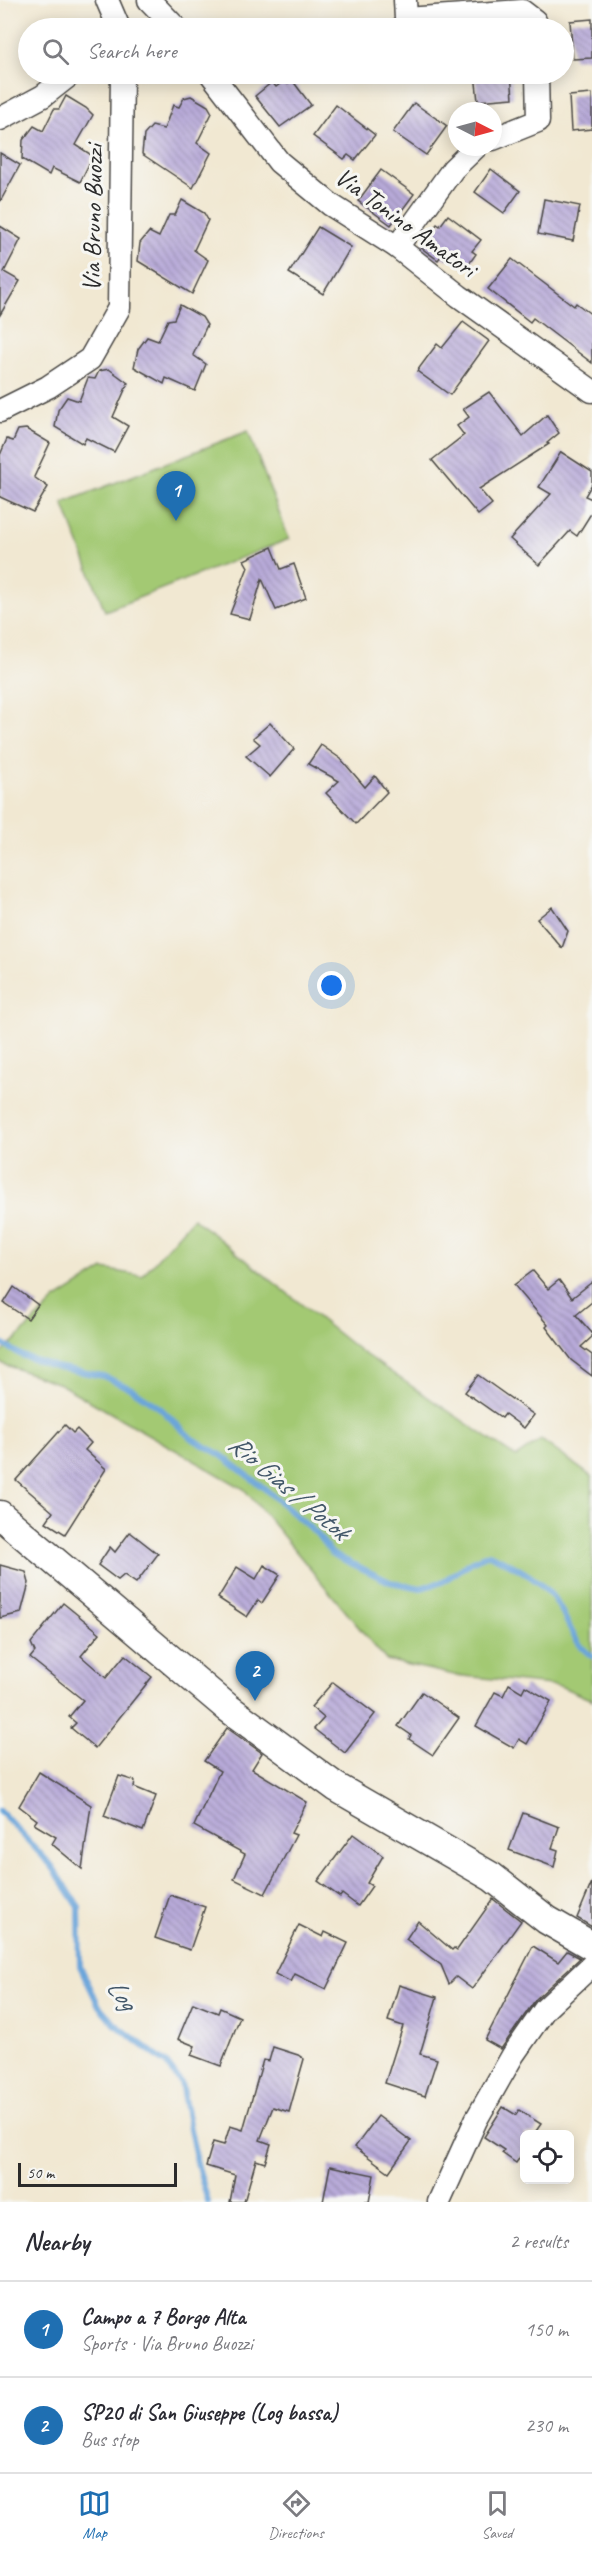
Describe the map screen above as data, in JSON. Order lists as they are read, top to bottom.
{
  "streets": {
    "street": ["Via Bruno Buozzi", "Via Tonino Amatori"]
  },
  "water": ["Rio Gias / Potok", "Log"],
  "scale_bar": "50 m",
  "north": "right",
  "page": {
    "search": "Search here",
    "pins": ["1", "2"],
    "scale": "50 m",
    "heading": ["Nearby", "2 results"],
    "list": [
      {
        "mark": "1",
        "name": "Campo a 7 Borgo Alta",
        "note": "Sports · Via Bruno Buozzi",
        "value": "150 m"
      },
      {
        "mark": "2",
        "name": "SP20 di San Giuseppe (Log bassa)",
        "note": "Bus stop",
        "value": "230 m"
      }
    ],
    "nav": ["Map", "Directions", "Saved"]
  }
}
